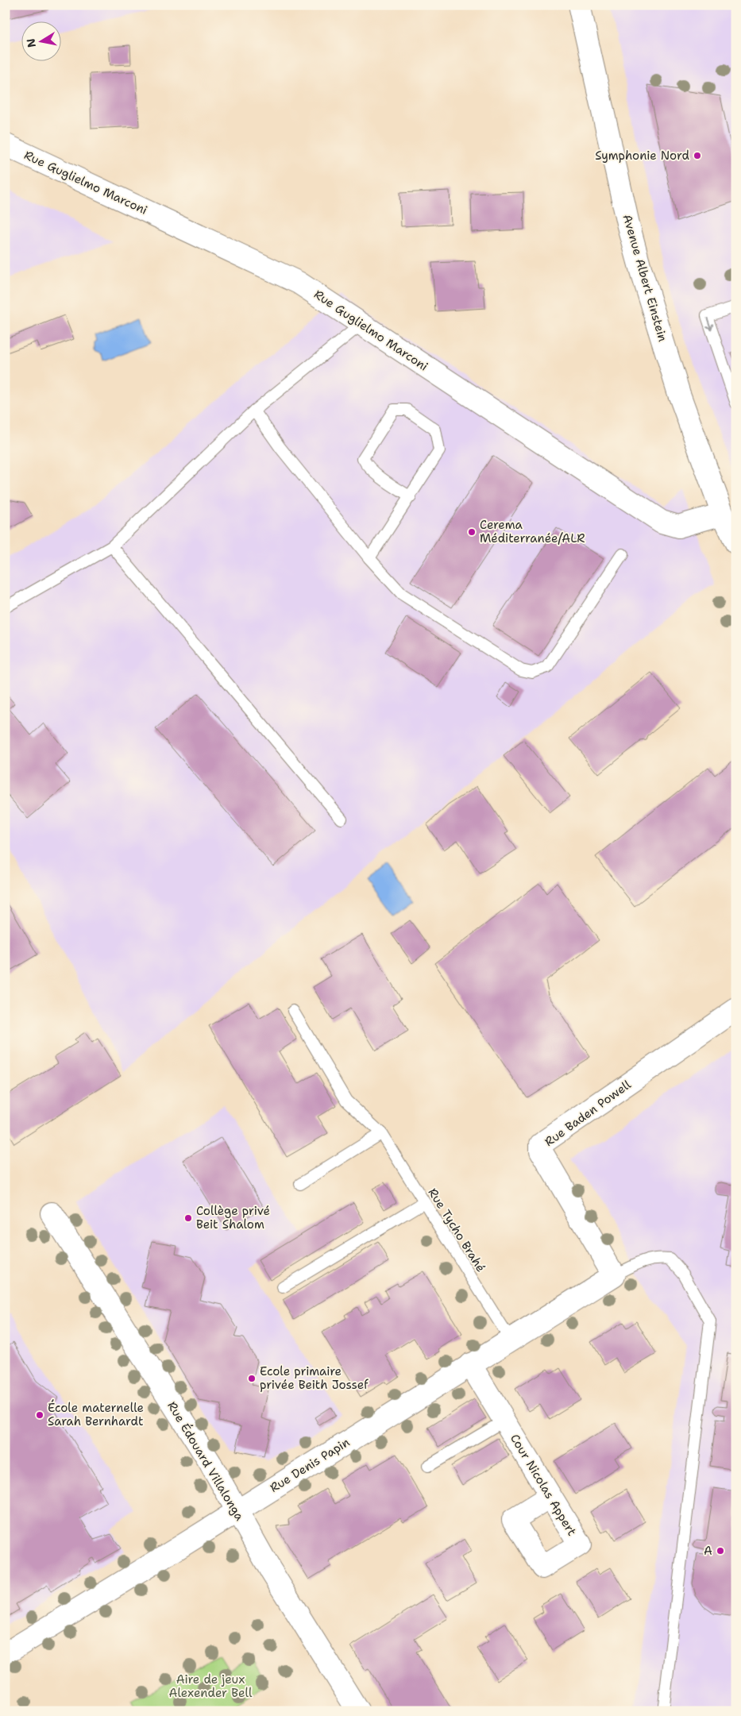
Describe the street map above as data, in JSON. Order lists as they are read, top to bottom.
{
  "streets": {
    "street": [
      "Rue Guglielmo Marconi",
      "Avenue Albert Einstein",
      "Rue Baden Powell",
      "Rue Édouard Villalonga",
      "Rue Denis Papin",
      "Cour Nicolas Appert"
    ],
    "lane": ["Rue Tycho Brahé"]
  },
  "crossings": [
    ["Rue Guglielmo Marconi", "Avenue Albert Einstein"],
    ["Rue Baden Powell", "Rue Denis Papin"],
    ["Rue Tycho Brahé", "Rue Denis Papin"],
    ["Rue Édouard Villalonga", "Rue Denis Papin"],
    ["Rue Denis Papin", "Cour Nicolas Appert"]
  ],
  "parks": ["Aire de jeux Alexender Bell"],
  "places": [
    "Symphonie Nord",
    "Cerema Méditerranée/ALR",
    "Collège privé Beit Shalom",
    "Ecole primaire privée Beith Jossef",
    "École maternelle Sarah Bernhardt",
    "A"
  ],
  "north": "left"
}
